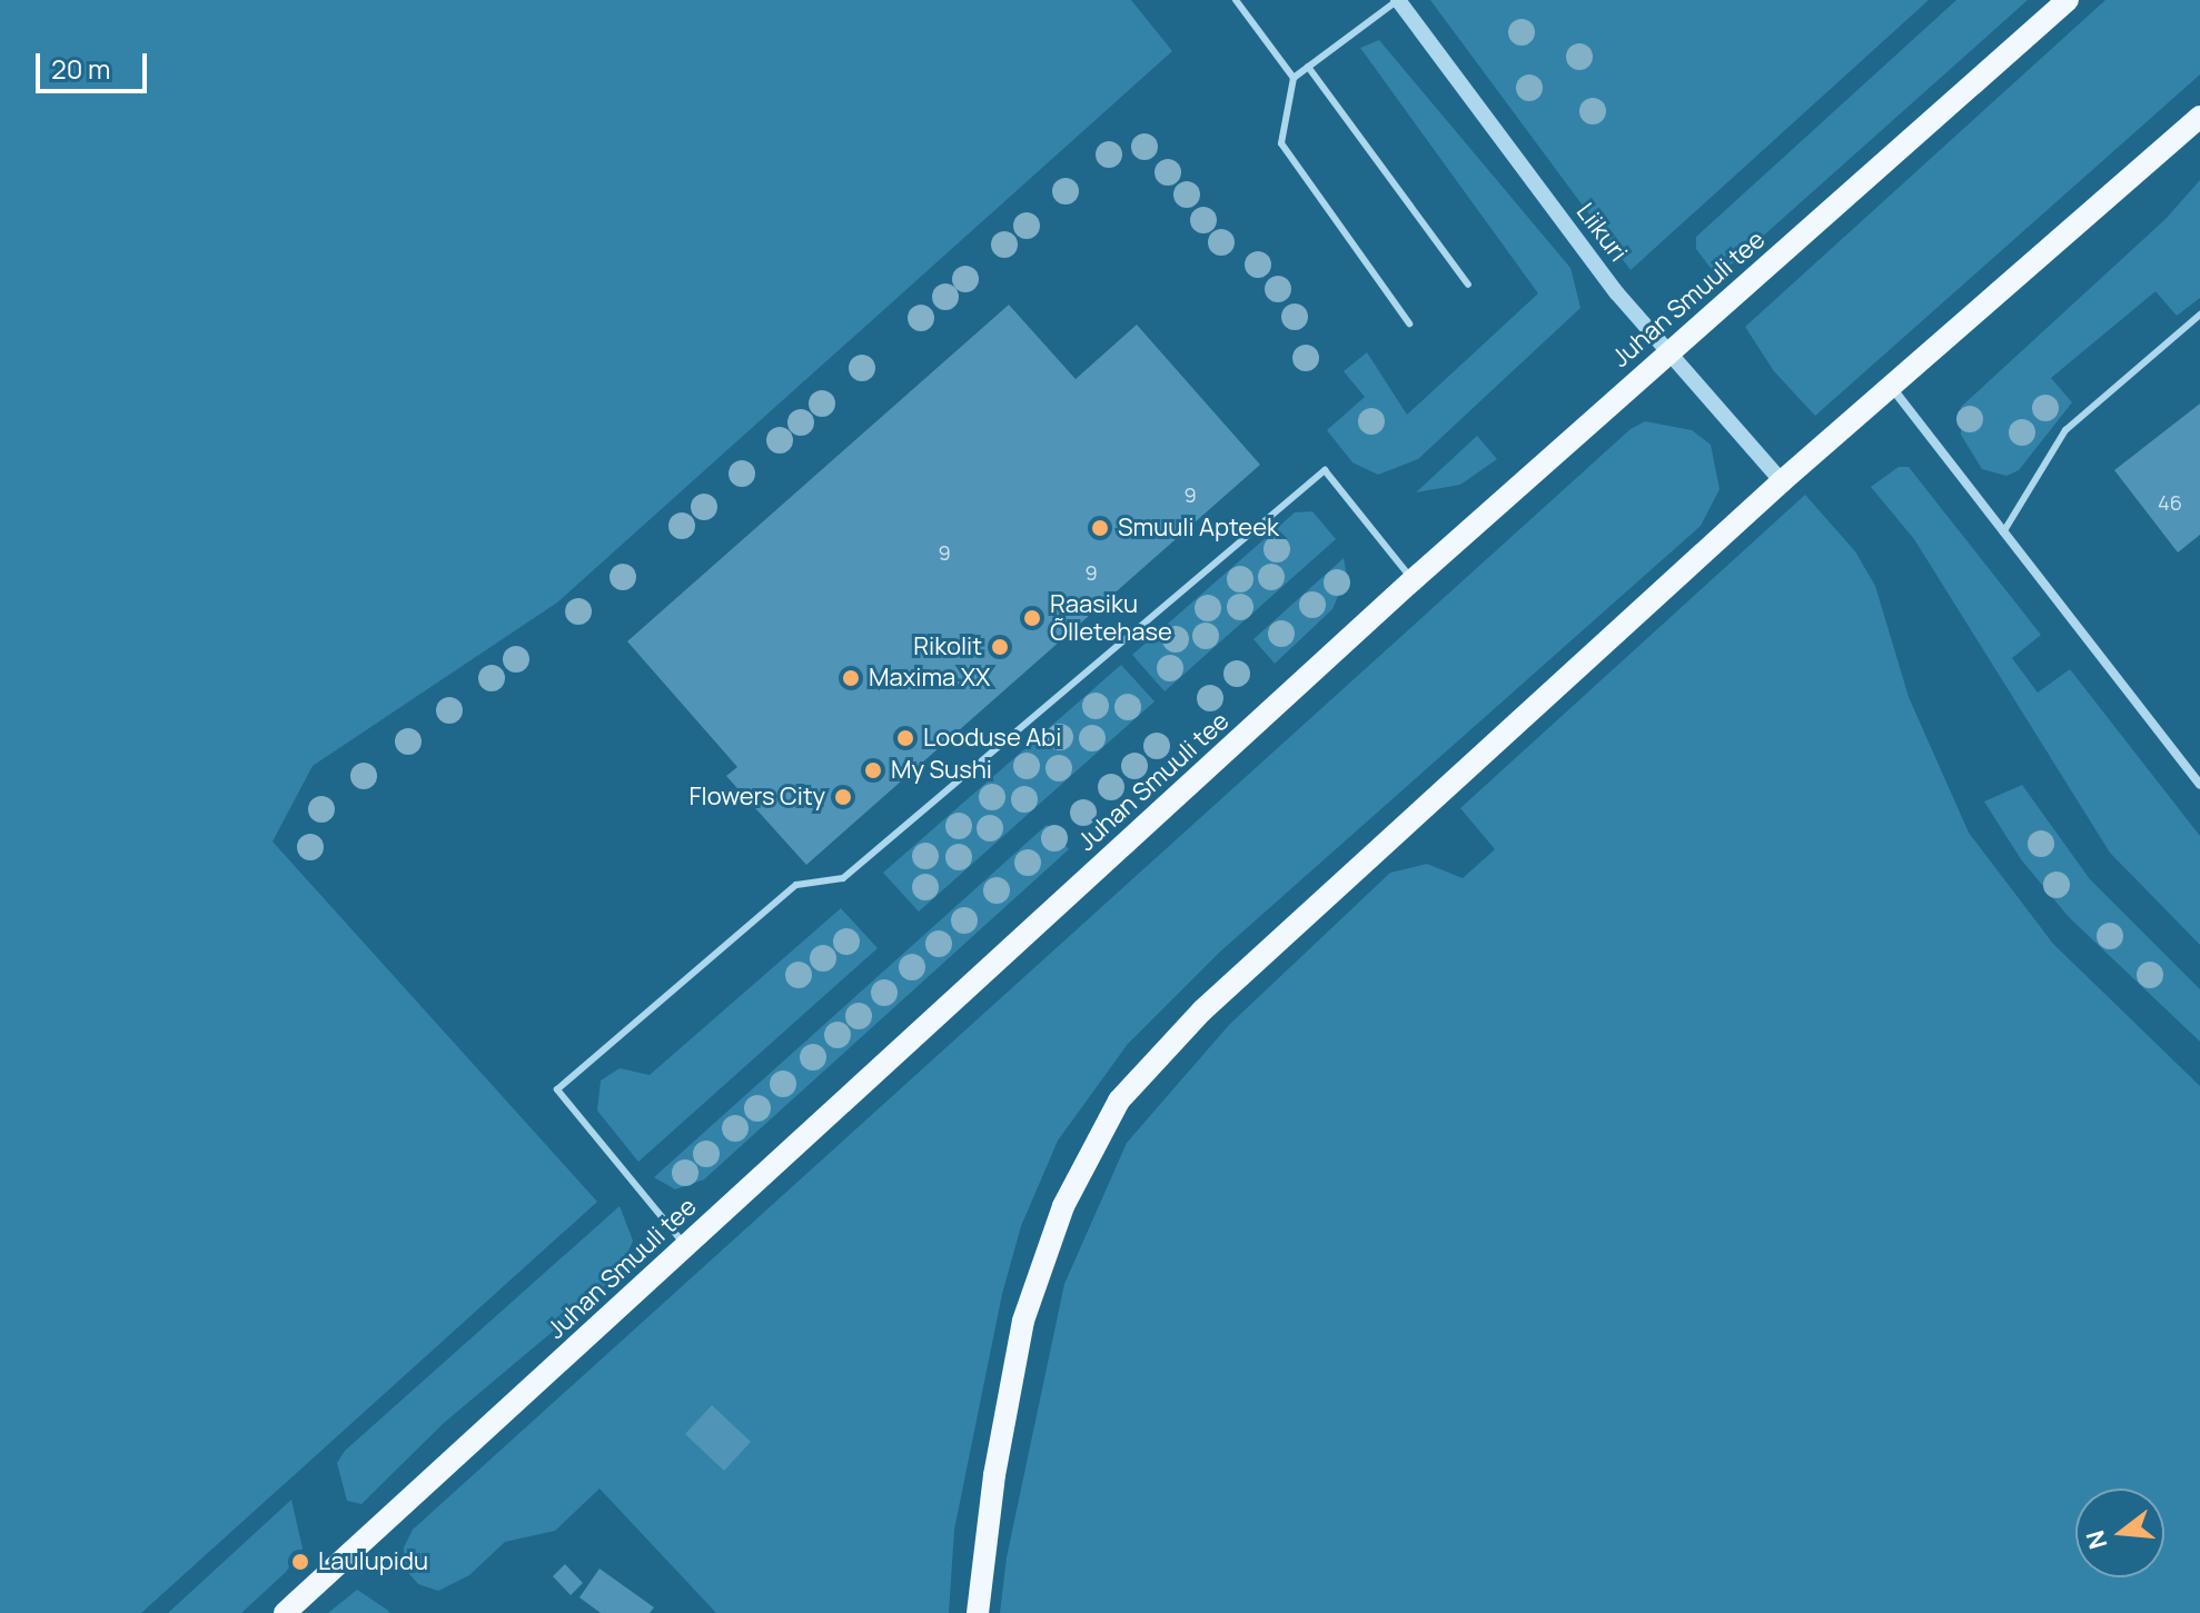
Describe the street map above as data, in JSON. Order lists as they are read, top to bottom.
{
  "streets": {
    "main road": ["Juhan Smuuli tee"],
    "street": ["Liikuri"]
  },
  "crossings": [
    ["Liikuri", "Juhan Smuuli tee"]
  ],
  "places": [
    "Smuuli Apteek",
    "Raasiku Õlletehase",
    "Rikolit",
    "Maxima XX",
    "Looduse Abi",
    "My Sushi",
    "Flowers City",
    "Laulupidu"
  ],
  "house_numbers": [
    "9",
    "46",
    "9",
    "9"
  ],
  "scale_bar": "20 m",
  "north": "left"
}
